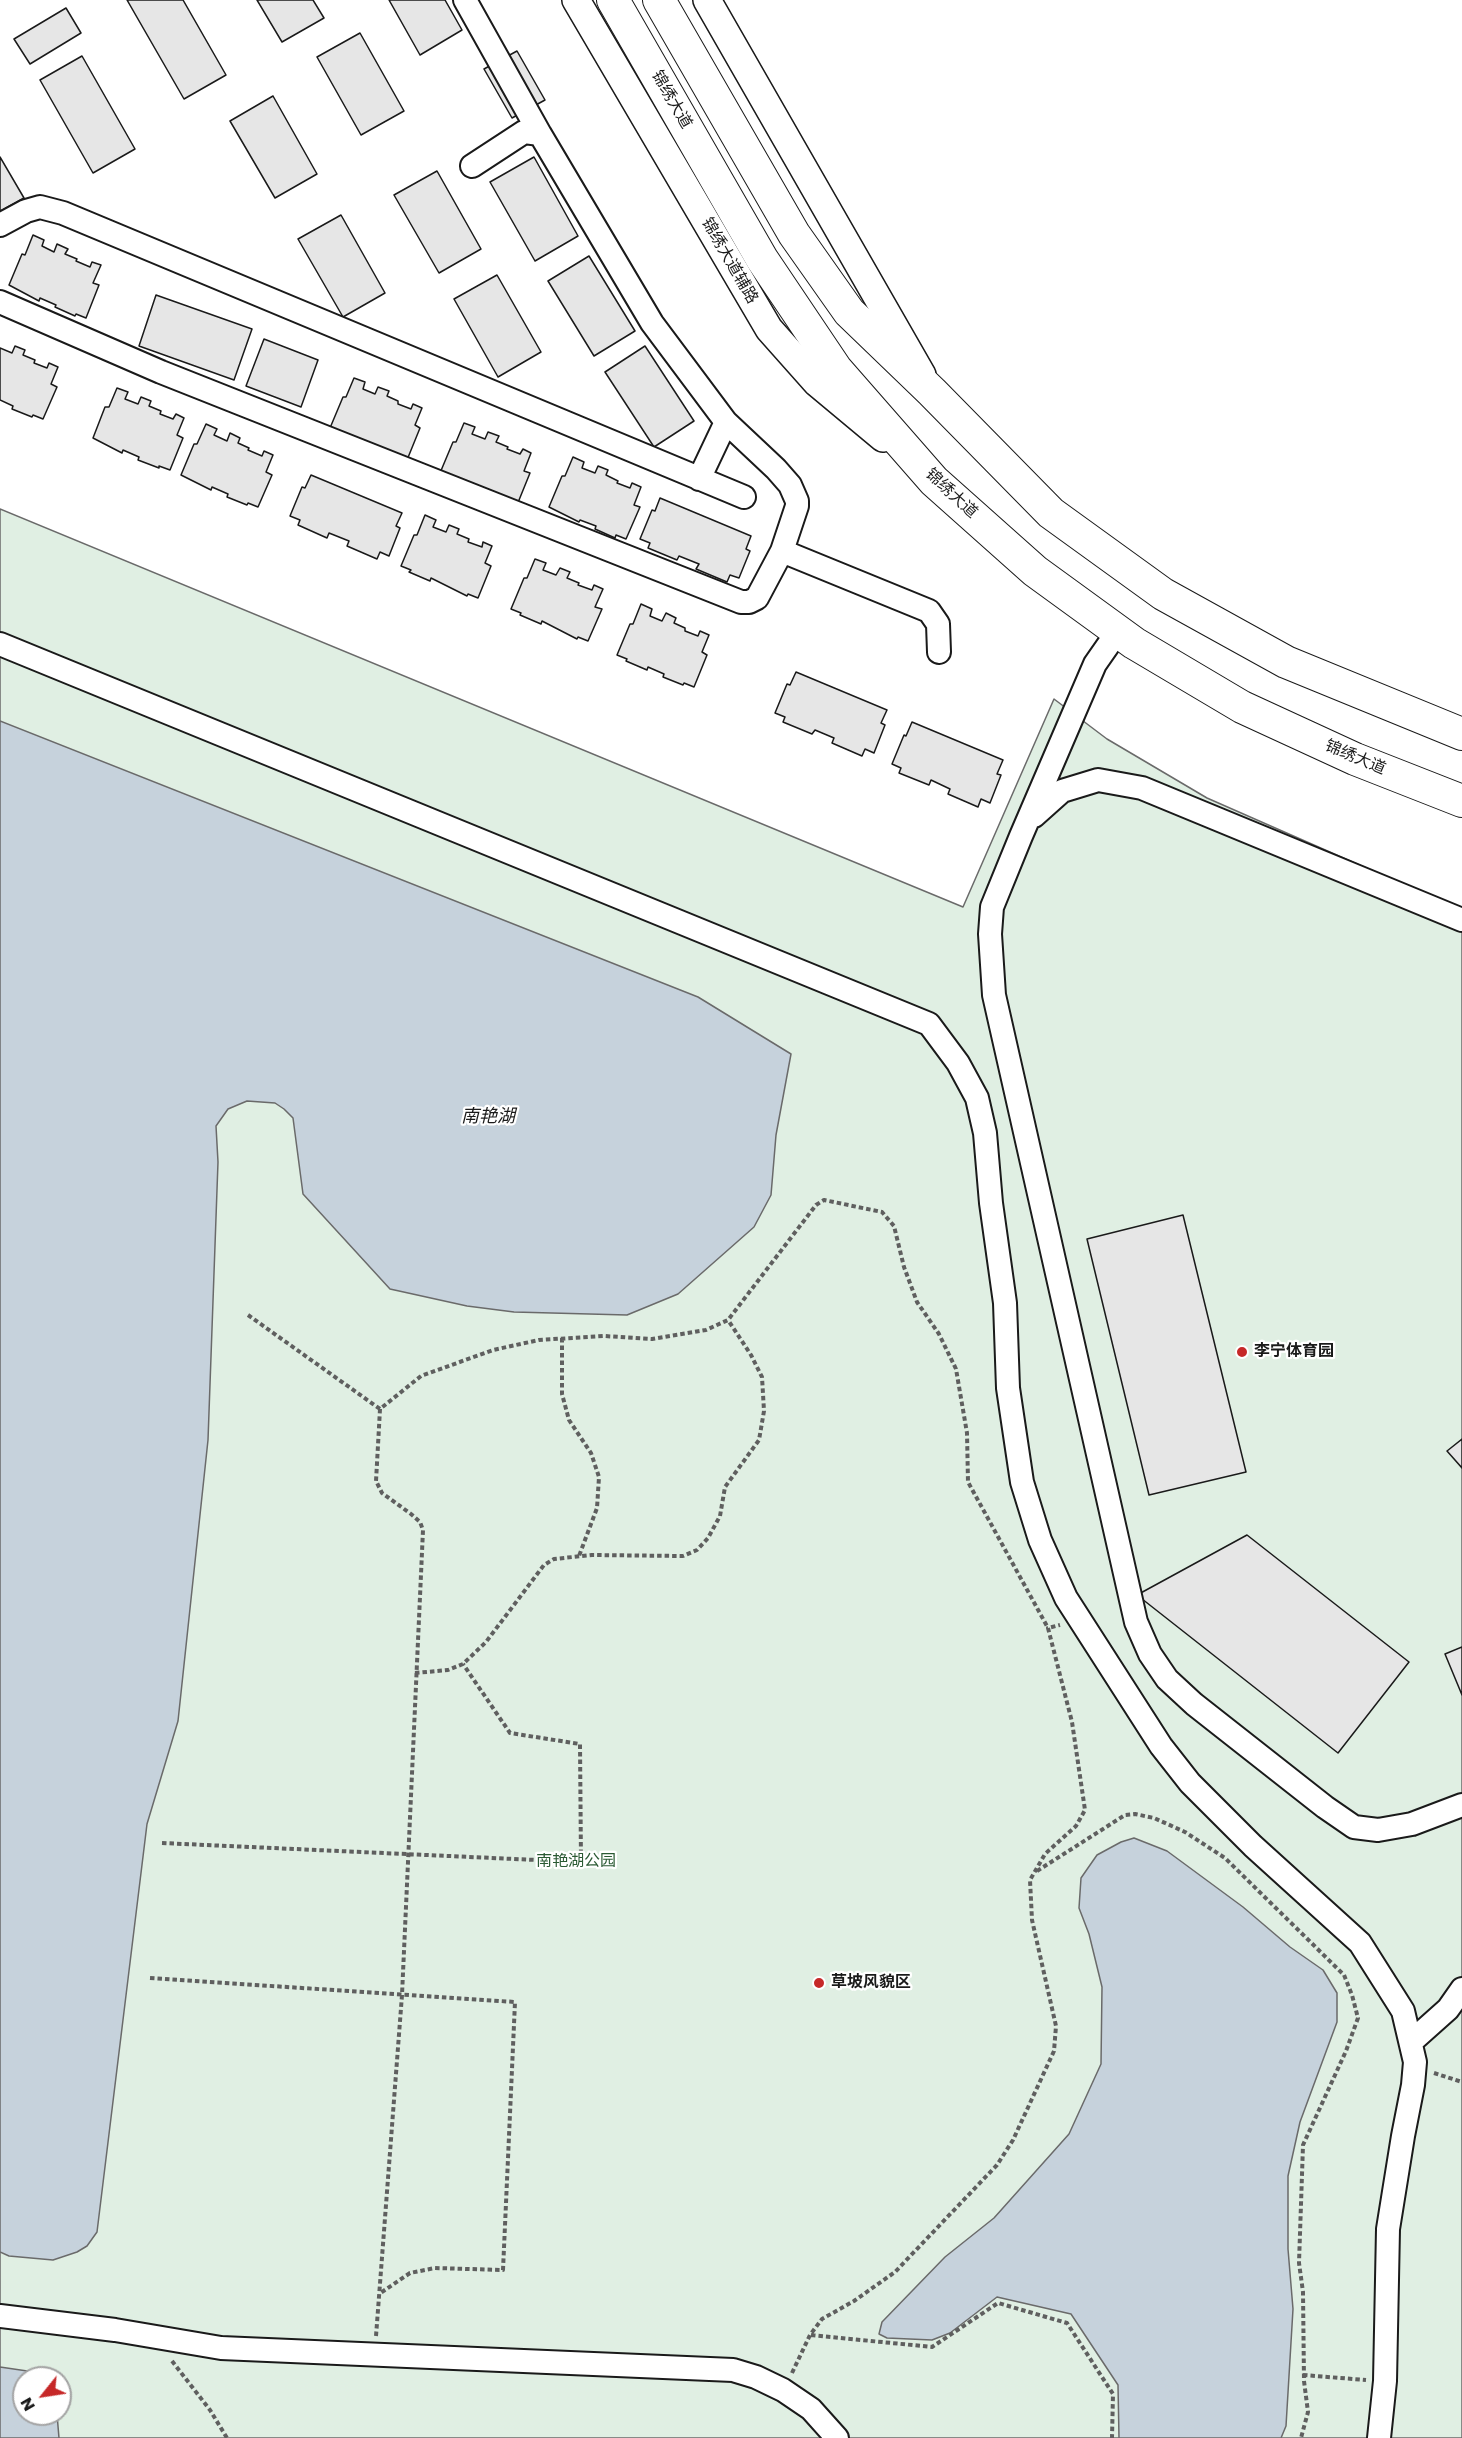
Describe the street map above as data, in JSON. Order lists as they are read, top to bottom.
{
  "streets": {
    "highway": ["锦绣大道"],
    "main road": ["锦绣大道辅路"]
  },
  "crossings": [
    ["锦绣大道", "锦绣大道辅路"]
  ],
  "water": ["南艳湖"],
  "parks": ["南艳湖公园"],
  "places": ["李宁体育园", "草坡风貌区"],
  "north": "bottom left"
}
